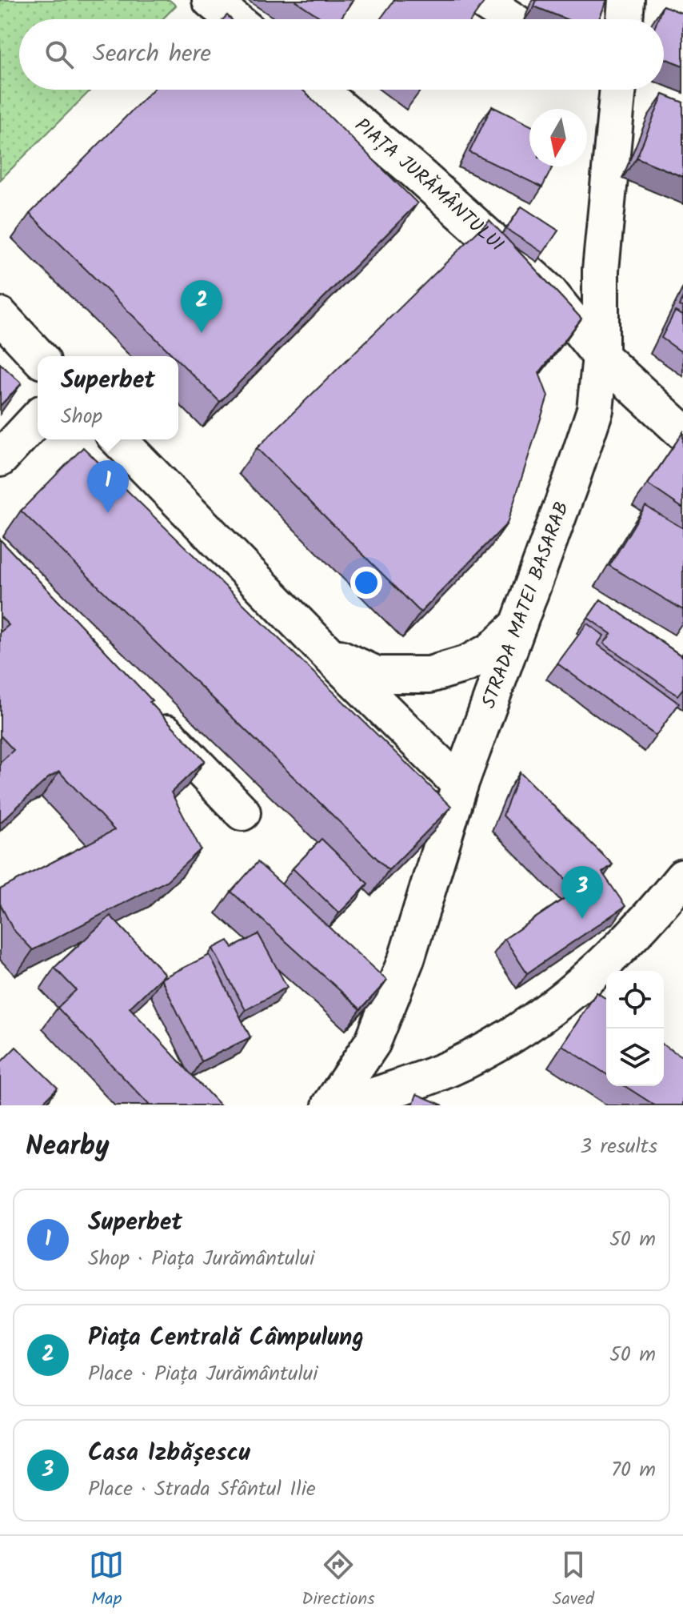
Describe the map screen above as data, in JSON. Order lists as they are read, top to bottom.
{
  "streets": {
    "street": ["PIAȚA JURĂMÂNTULUI", "STRADA MATEI BASARAB"]
  },
  "crossings": [
    ["PIAȚA JURĂMÂNTULUI", "STRADA MATEI BASARAB"]
  ],
  "north": "bottom",
  "page": {
    "search": "Search here",
    "pins": ["2", "1", "3"],
    "popup": ["Superbet", "Shop"],
    "heading": ["Nearby", "3 results"],
    "list": [
      {
        "mark": "1",
        "name": "Superbet",
        "note": "Shop · Piața Jurământului",
        "value": "50 m"
      },
      {
        "mark": "2",
        "name": "Piața Centrală Câmpulung",
        "note": "Place · Piața Jurământului",
        "value": "50 m"
      },
      {
        "mark": "3",
        "name": "Casa Izbășescu",
        "note": "Place · Strada Sfântul Ilie",
        "value": "70 m"
      }
    ],
    "nav": ["Map", "Directions", "Saved"]
  }
}
